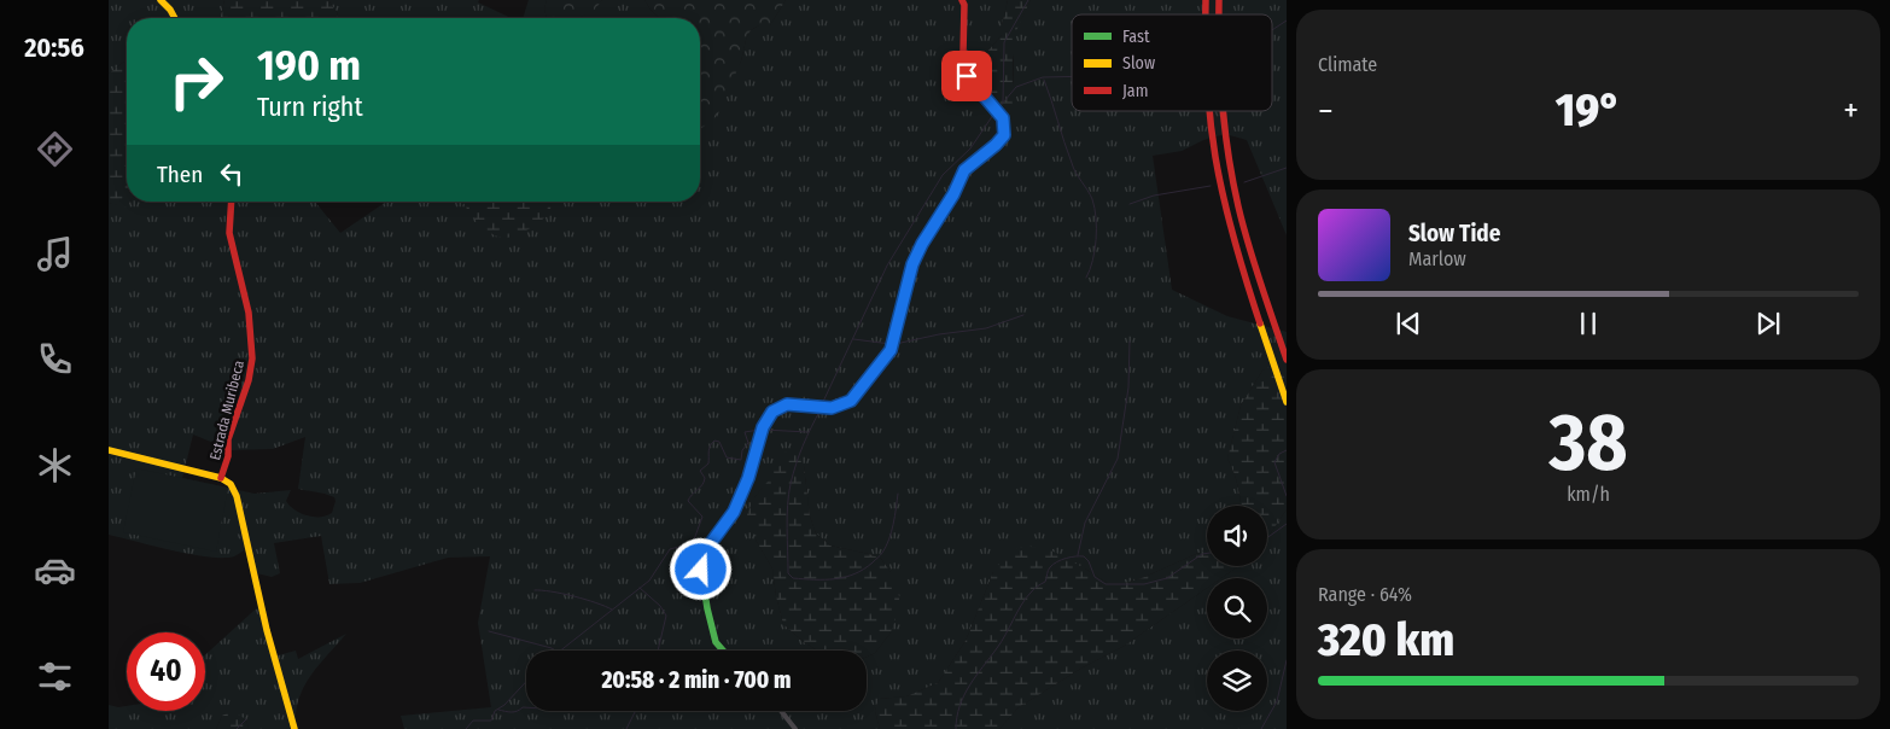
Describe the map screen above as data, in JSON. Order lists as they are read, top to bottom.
{
  "streets": {
    "main road": ["Estrada Muribeca"]
  },
  "legend": ["Fast", "Slow", "Jam"],
  "page": {
    "tabs": "20:56",
    "tile": [
      "Climate",
      ["38", "km/h"],
      ["Range · 64%", "320 km"]
    ],
    "turn": ["190 m", "Turn right"],
    "heat": ["−", "19°", "+"],
    "then": "Then",
    "song": ["Slow Tide", "Marlow"],
    "limit": "40",
    "trip": "20:58 · 2 min · 700 m"
  }
}
